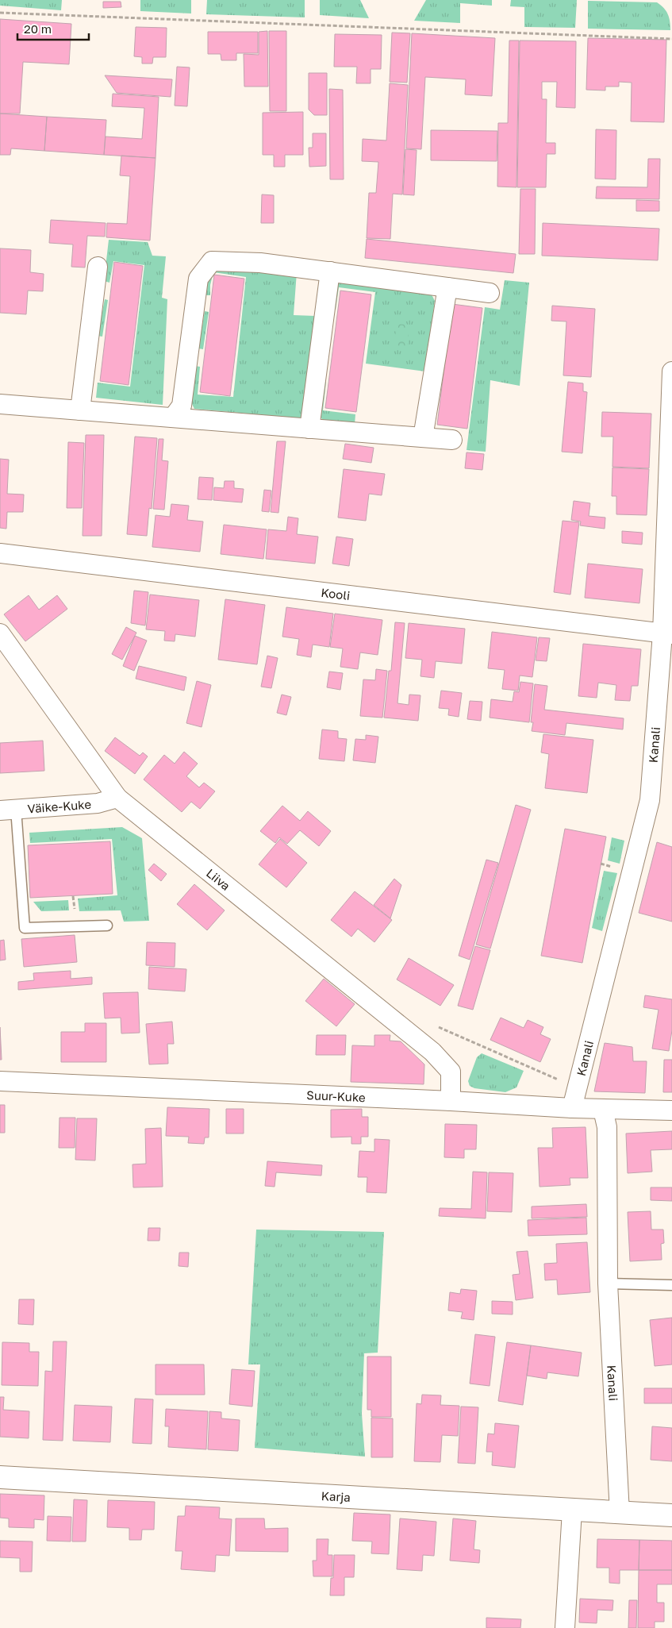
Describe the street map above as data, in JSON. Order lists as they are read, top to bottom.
{
  "streets": {
    "street": [
      "Kooli",
      "Kanali",
      "Väike-Kuke",
      "Liiva",
      "Suur-Kuke",
      "Karja"
    ]
  },
  "crossings": [
    ["Kooli", "Kanali"],
    ["Kanali", "Suur-Kuke"],
    ["Kanali", "Karja"],
    ["Väike-Kuke", "Liiva"],
    ["Liiva", "Suur-Kuke"]
  ],
  "scale_bar": "20 m"
}
